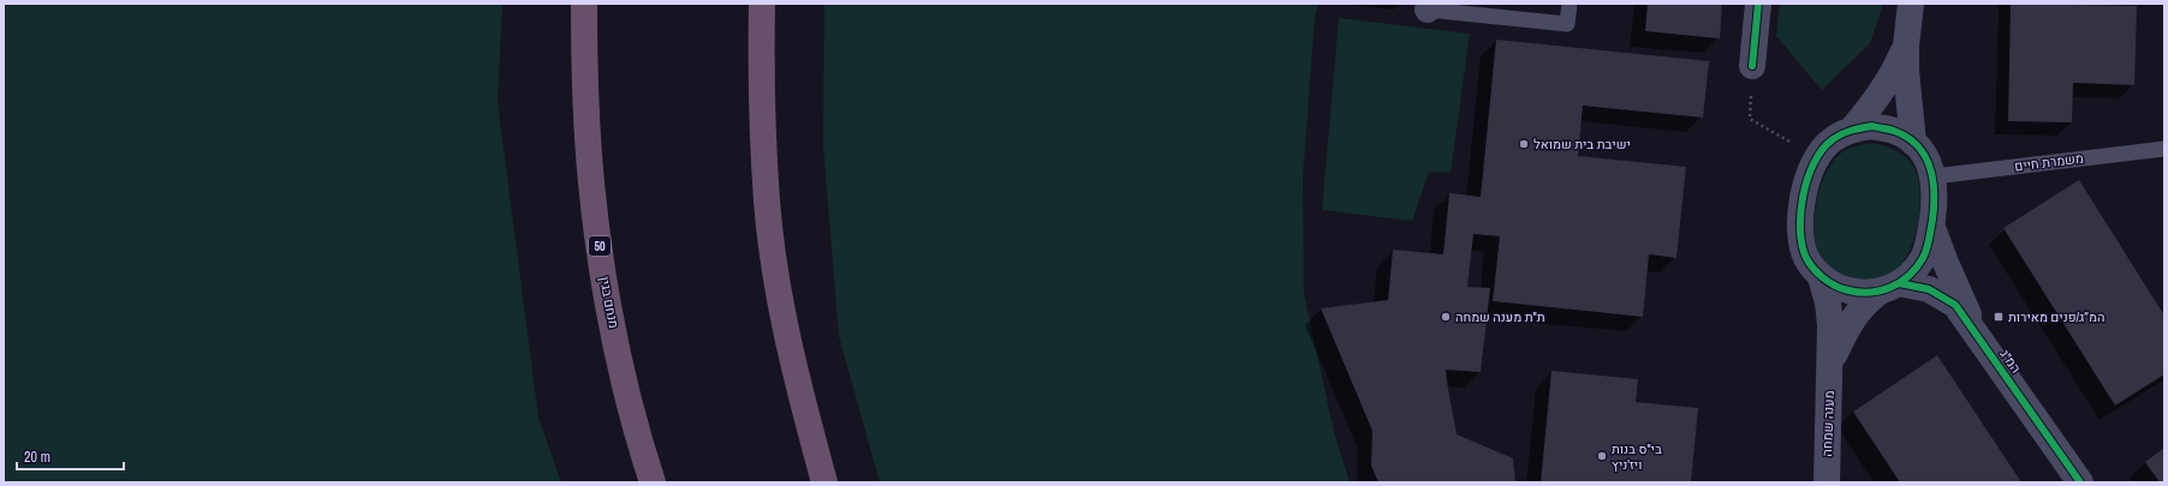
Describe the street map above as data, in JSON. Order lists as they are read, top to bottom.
{
  "streets": {
    "highway": ["50", "מנחם בגין"],
    "street": ["המ\"ג", "מענה שמחה"],
    "lane": ["משמרת חיים"]
  },
  "crossings": [
    ["משמרת חיים", "המ\"ג"],
    ["משמרת חיים", "מענה שמחה"],
    ["המ\"ג", "מענה שמחה"]
  ],
  "places": {
    "other": ["ישיבת בית שמואל", "ת\"ת מענה שמחה", "בי\"ס בנות ויז'ניץ"],
    "transit": ["המ״ג/פנים מאירות"]
  },
  "scale_bar": "20 m"
}
